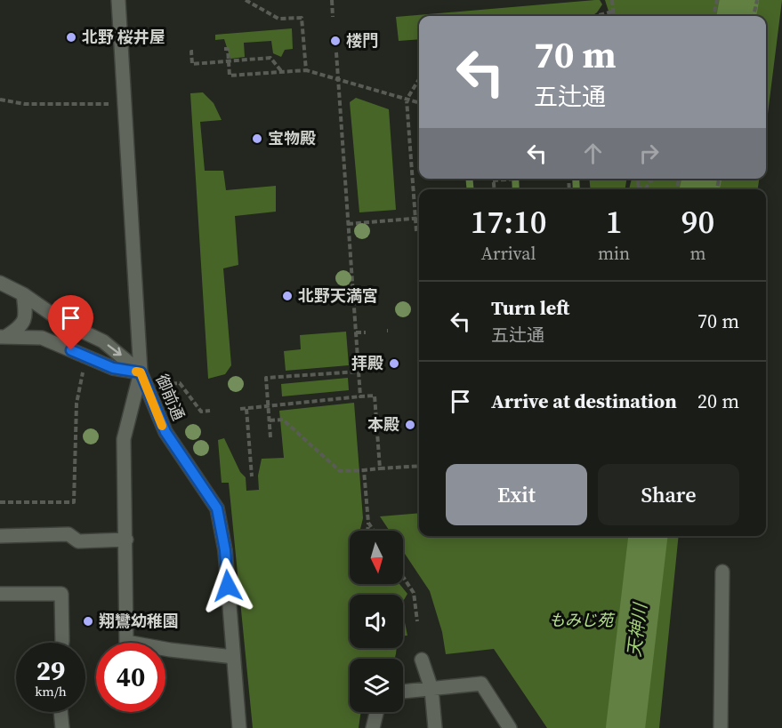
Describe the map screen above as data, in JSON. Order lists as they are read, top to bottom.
{
  "streets": {
    "street": ["御前通"]
  },
  "water": ["天神川"],
  "parks": ["もみじ苑"],
  "places": [
    "北野 桜井屋",
    "楼門",
    "宝物殿",
    "北野天満宮",
    "拝殿",
    "本殿",
    "翔鸞幼稚園"
  ],
  "north": "bottom",
  "page": {
    "turn": ["70 m", "五辻通"],
    "eta": [
      "17:10",
      "Arrival",
      "1",
      "min",
      "90",
      "m"
    ],
    "list": [
      {
        "name": "Turn left",
        "note": "五辻通",
        "value": "70 m"
      },
      {
        "name": "Arrive at destination",
        "value": "20 m"
      }
    ],
    "buttons": ["Exit", "Share"],
    "speed": "29 km/h",
    "limit": "40"
  }
}
